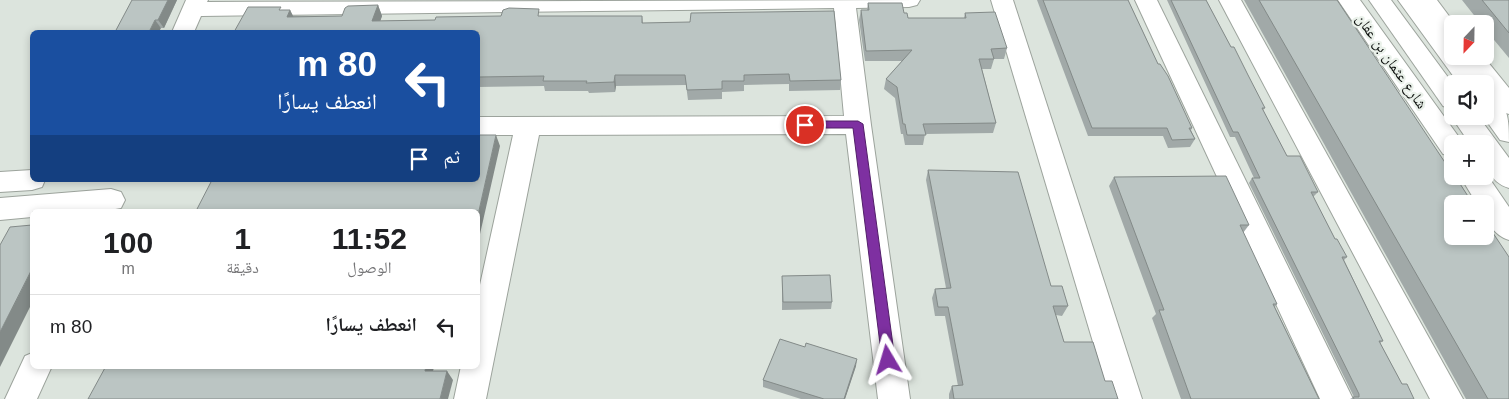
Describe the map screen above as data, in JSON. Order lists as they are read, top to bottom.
{
  "streets": {
    "street": ["شارع عثمان بن عفان"]
  },
  "north": "bottom",
  "page": {
    "map_buttons": ["+", "−"],
    "turn": ["80 m", "انعطف يسارًا"],
    "then": "ثم",
    "eta": [
      "11:52",
      "الوصول",
      "1",
      "دقيقة",
      "100",
      "m"
    ],
    "list": [
      {
        "name": "انعطف يسارًا",
        "value": "80 m"
      }
    ]
  }
}
